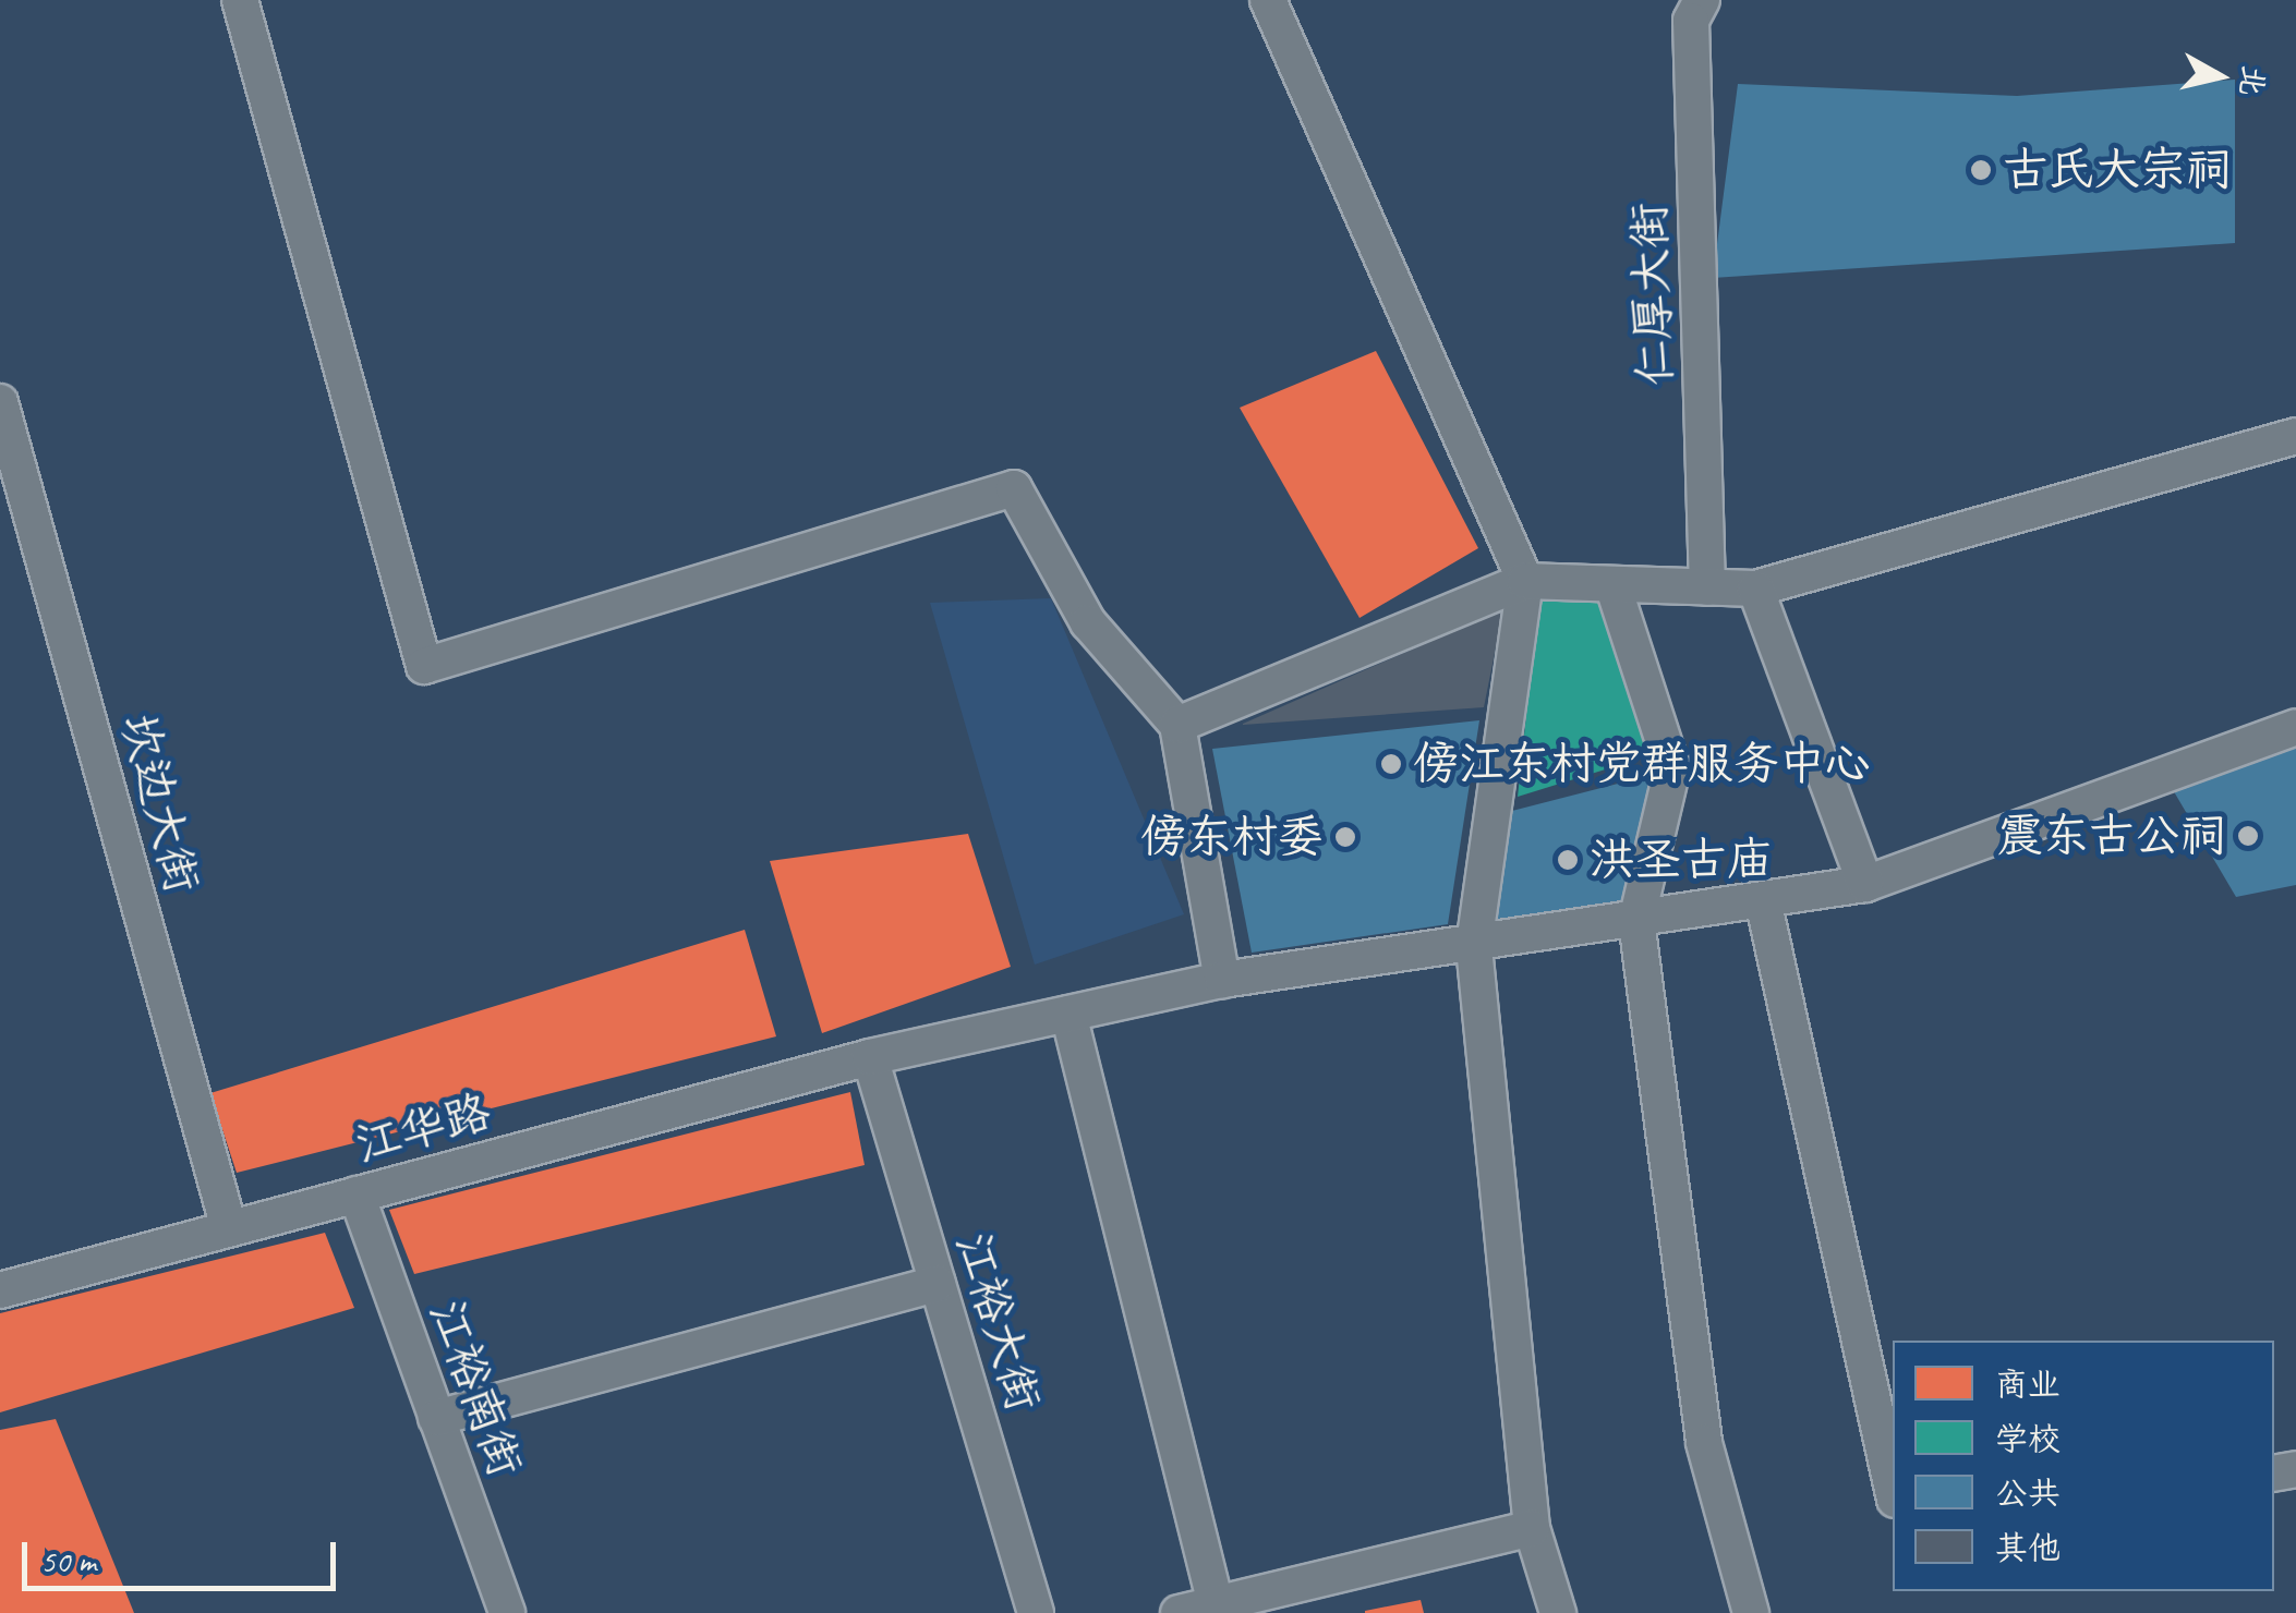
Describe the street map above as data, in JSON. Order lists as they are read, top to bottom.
{
  "streets": {
    "street": [
      "仁厚大街",
      "坎边大街",
      "江华路",
      "江裕大街",
      "江裕南街"
    ]
  },
  "crossings": [
    ["坎边大街", "江华路"],
    ["江华路", "江裕大街"],
    ["江华路", "江裕南街"]
  ],
  "places": [
    "古氏大宗祠",
    "傍江东村党群服务中心",
    "震东古公祠",
    "傍东村委",
    "洪圣古庙"
  ],
  "legend": [
    "商业",
    "学校",
    "公共",
    "其他"
  ],
  "scale_bar": "50 m",
  "north": "right"
}
